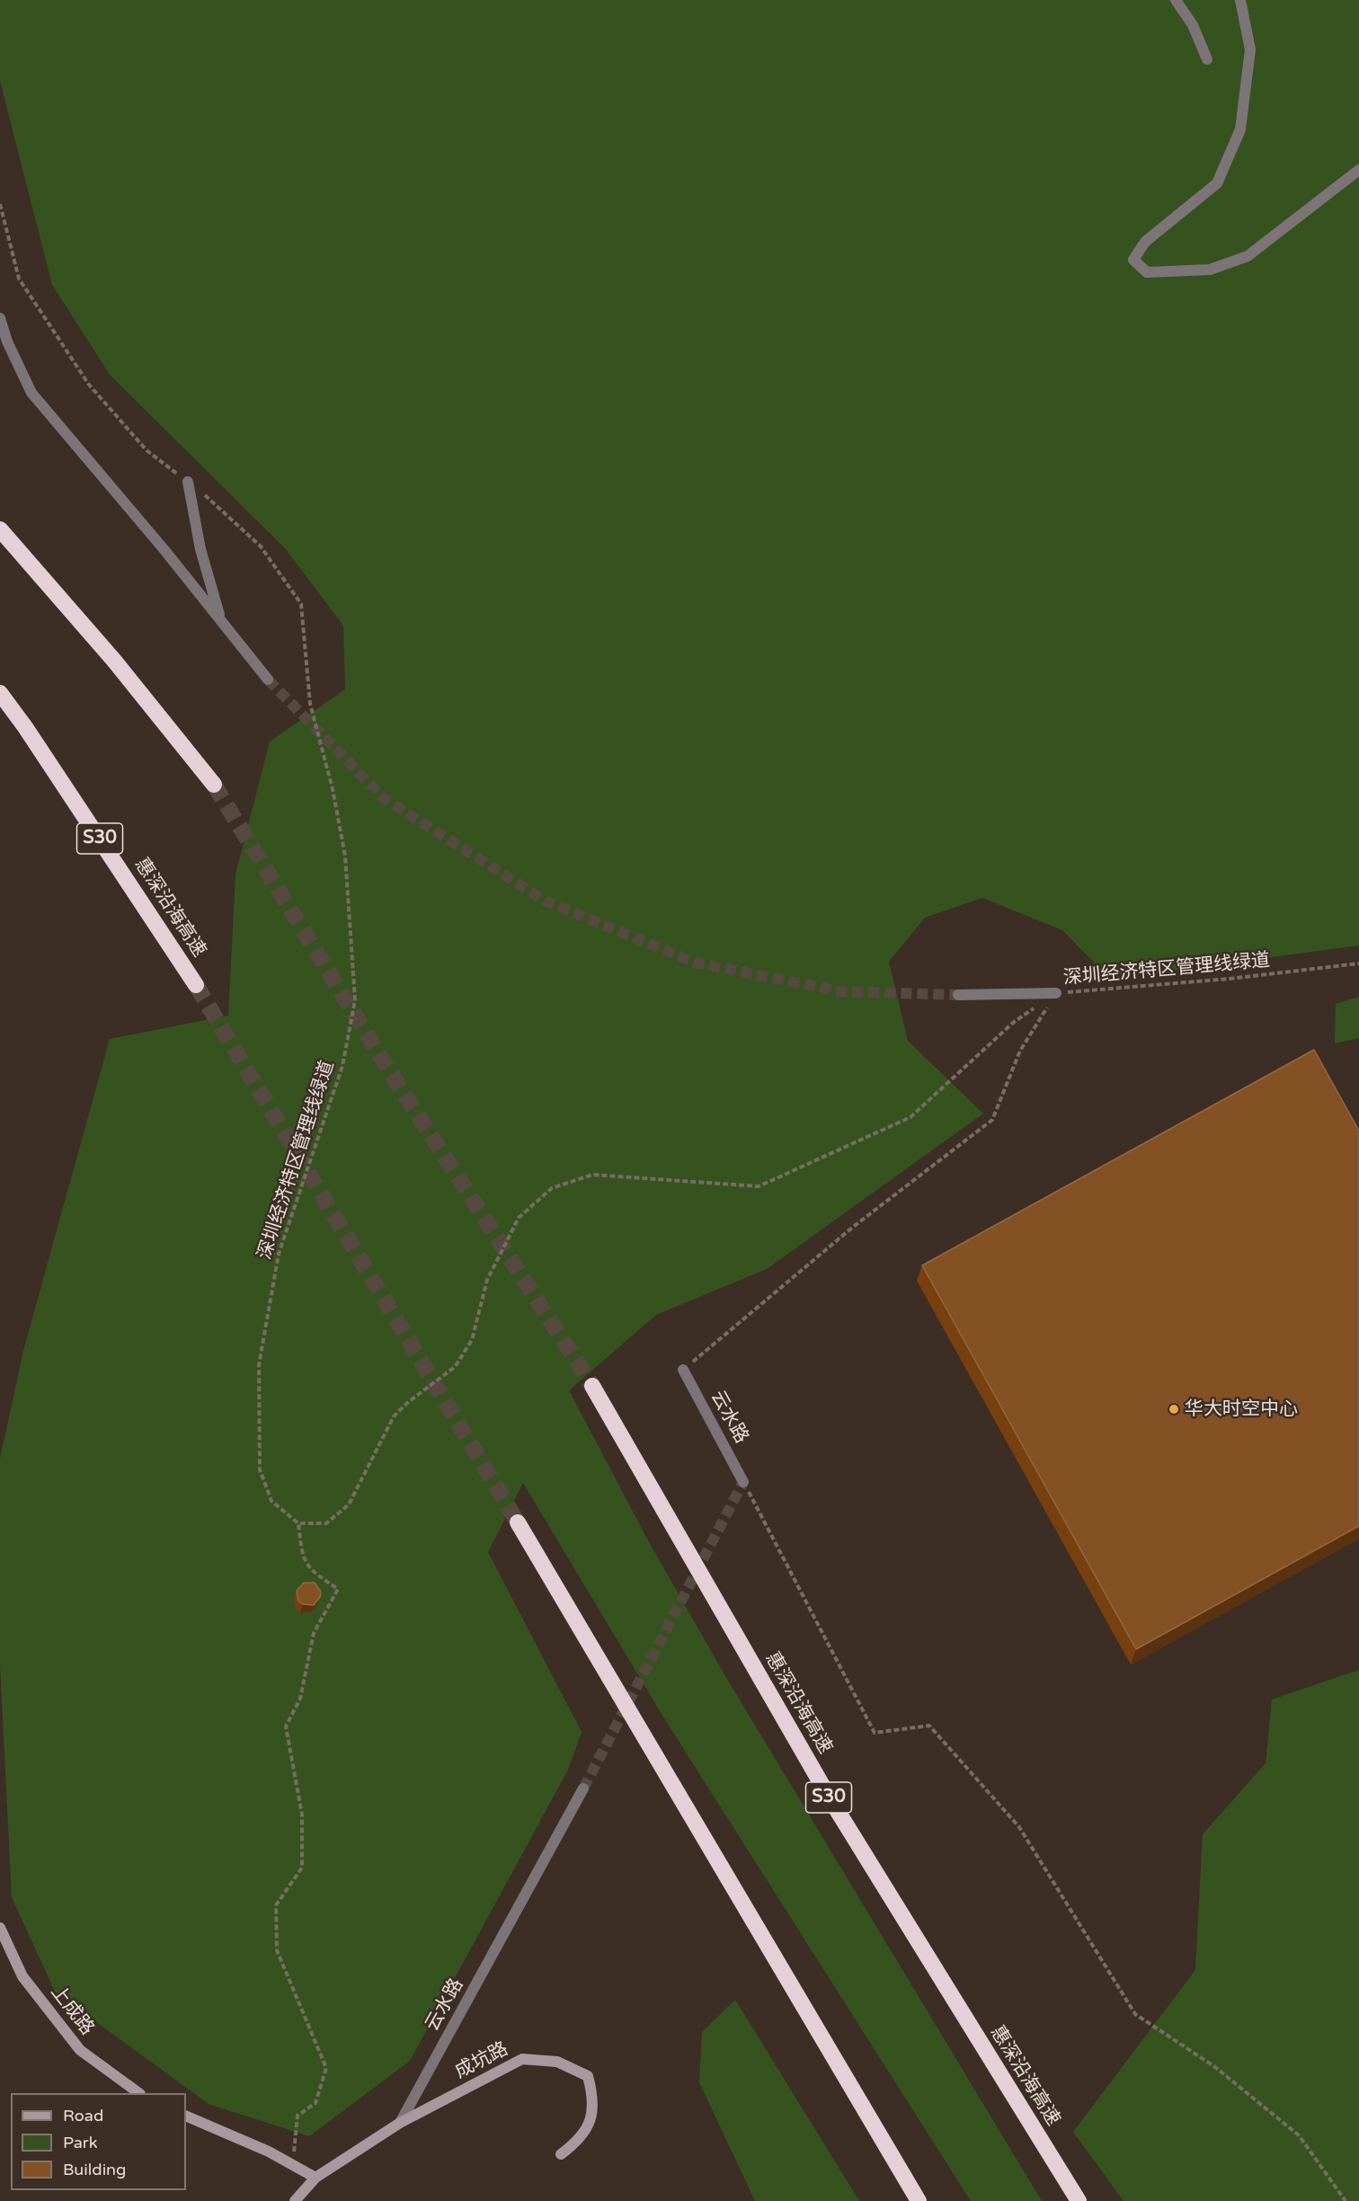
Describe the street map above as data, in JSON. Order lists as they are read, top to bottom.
{
  "streets": {
    "highway": ["S30", "惠深沿海高速"],
    "street": ["云水路", "上成路", "成坑路"],
    "path": ["深圳经济特区管理线绿道"]
  },
  "crossings": [
    ["云水路", "成坑路"]
  ],
  "places": ["华大时空中心"],
  "legend": ["Road", "Park", "Building"]
}
